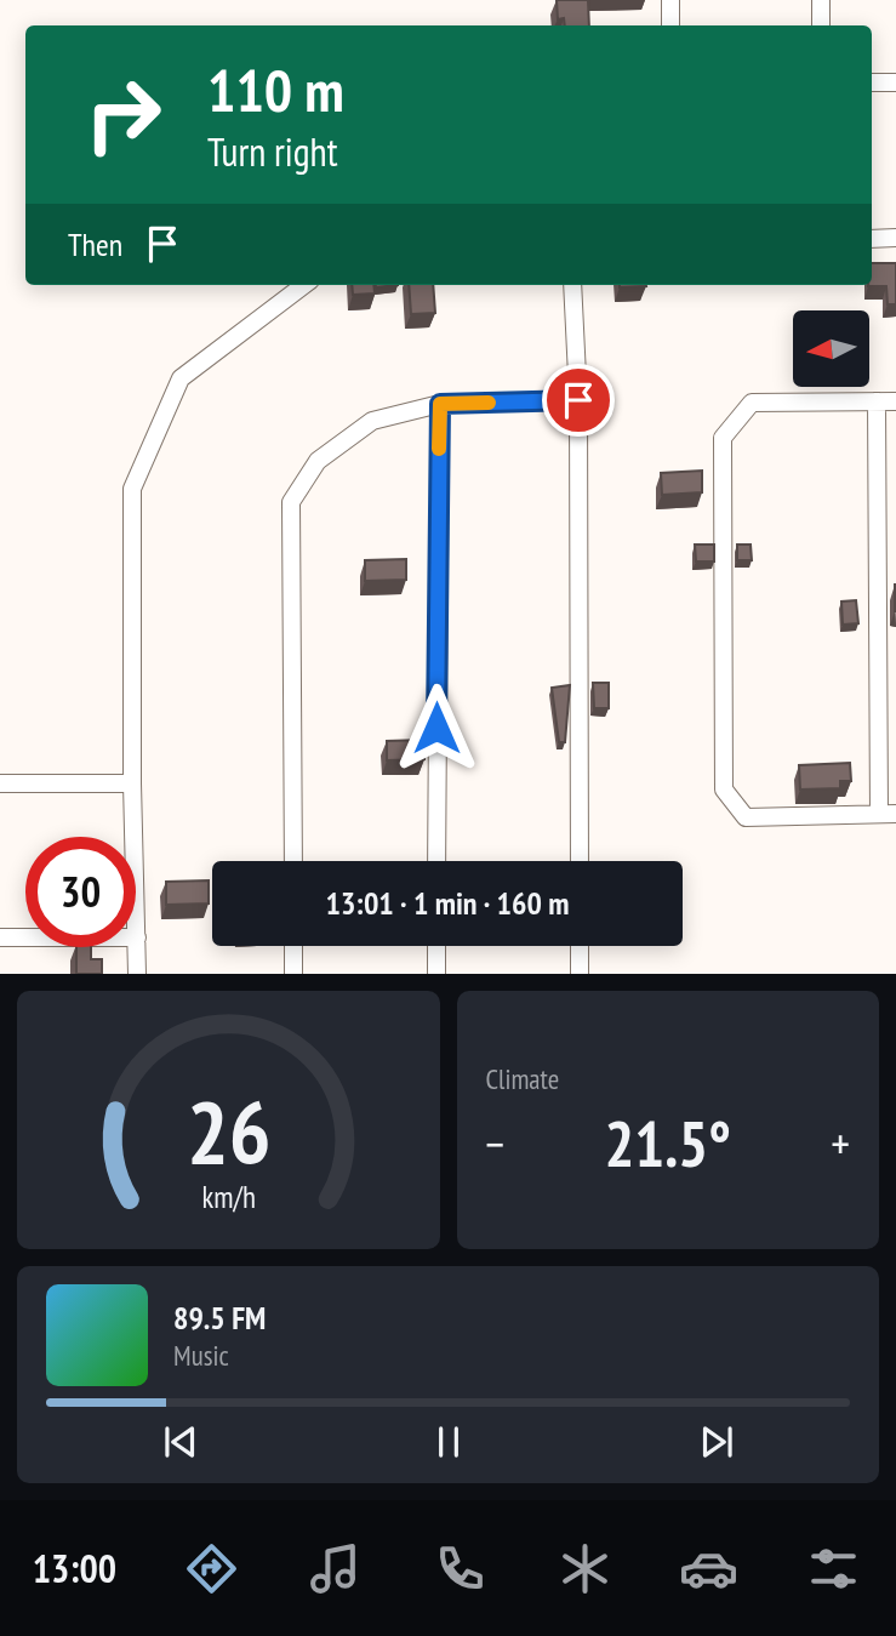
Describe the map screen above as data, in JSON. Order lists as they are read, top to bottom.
{
  "north": "left",
  "page": {
    "turn": ["110 m", "Turn right"],
    "then": "Then",
    "limit": "30",
    "trip": "13:01 · 1 min · 160 m",
    "tile": "Climate",
    "heat": ["−", "21.5°", "+"],
    "song": ["89.5 FM", "Music"],
    "tabs": "13:00",
    "gauge": ["26", "km/h"]
  }
}
